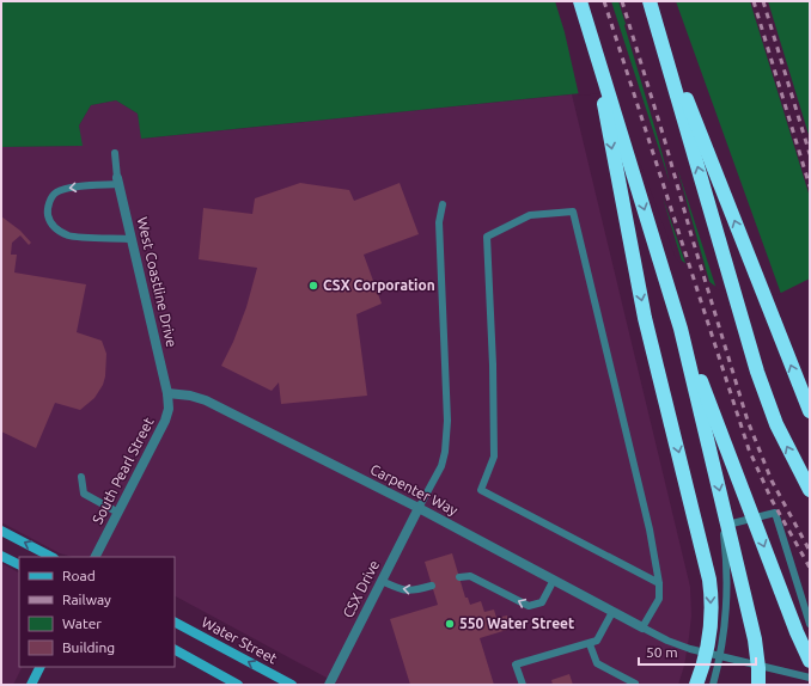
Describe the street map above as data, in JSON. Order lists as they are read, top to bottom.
{
  "streets": {
    "street": [
      "West Coastline Drive",
      "South Pearl Street",
      "Carpenter Way",
      "CSX Drive",
      "Water Street"
    ]
  },
  "crossings": [
    ["West Coastline Drive", "South Pearl Street"],
    ["West Coastline Drive", "Carpenter Way"],
    ["South Pearl Street", "Carpenter Way"],
    ["Carpenter Way", "CSX Drive"]
  ],
  "places": ["CSX Corporation", "550 Water Street"],
  "legend": [
    "Road",
    "Railway",
    "Water",
    "Building"
  ],
  "scale_bar": "50 m"
}
